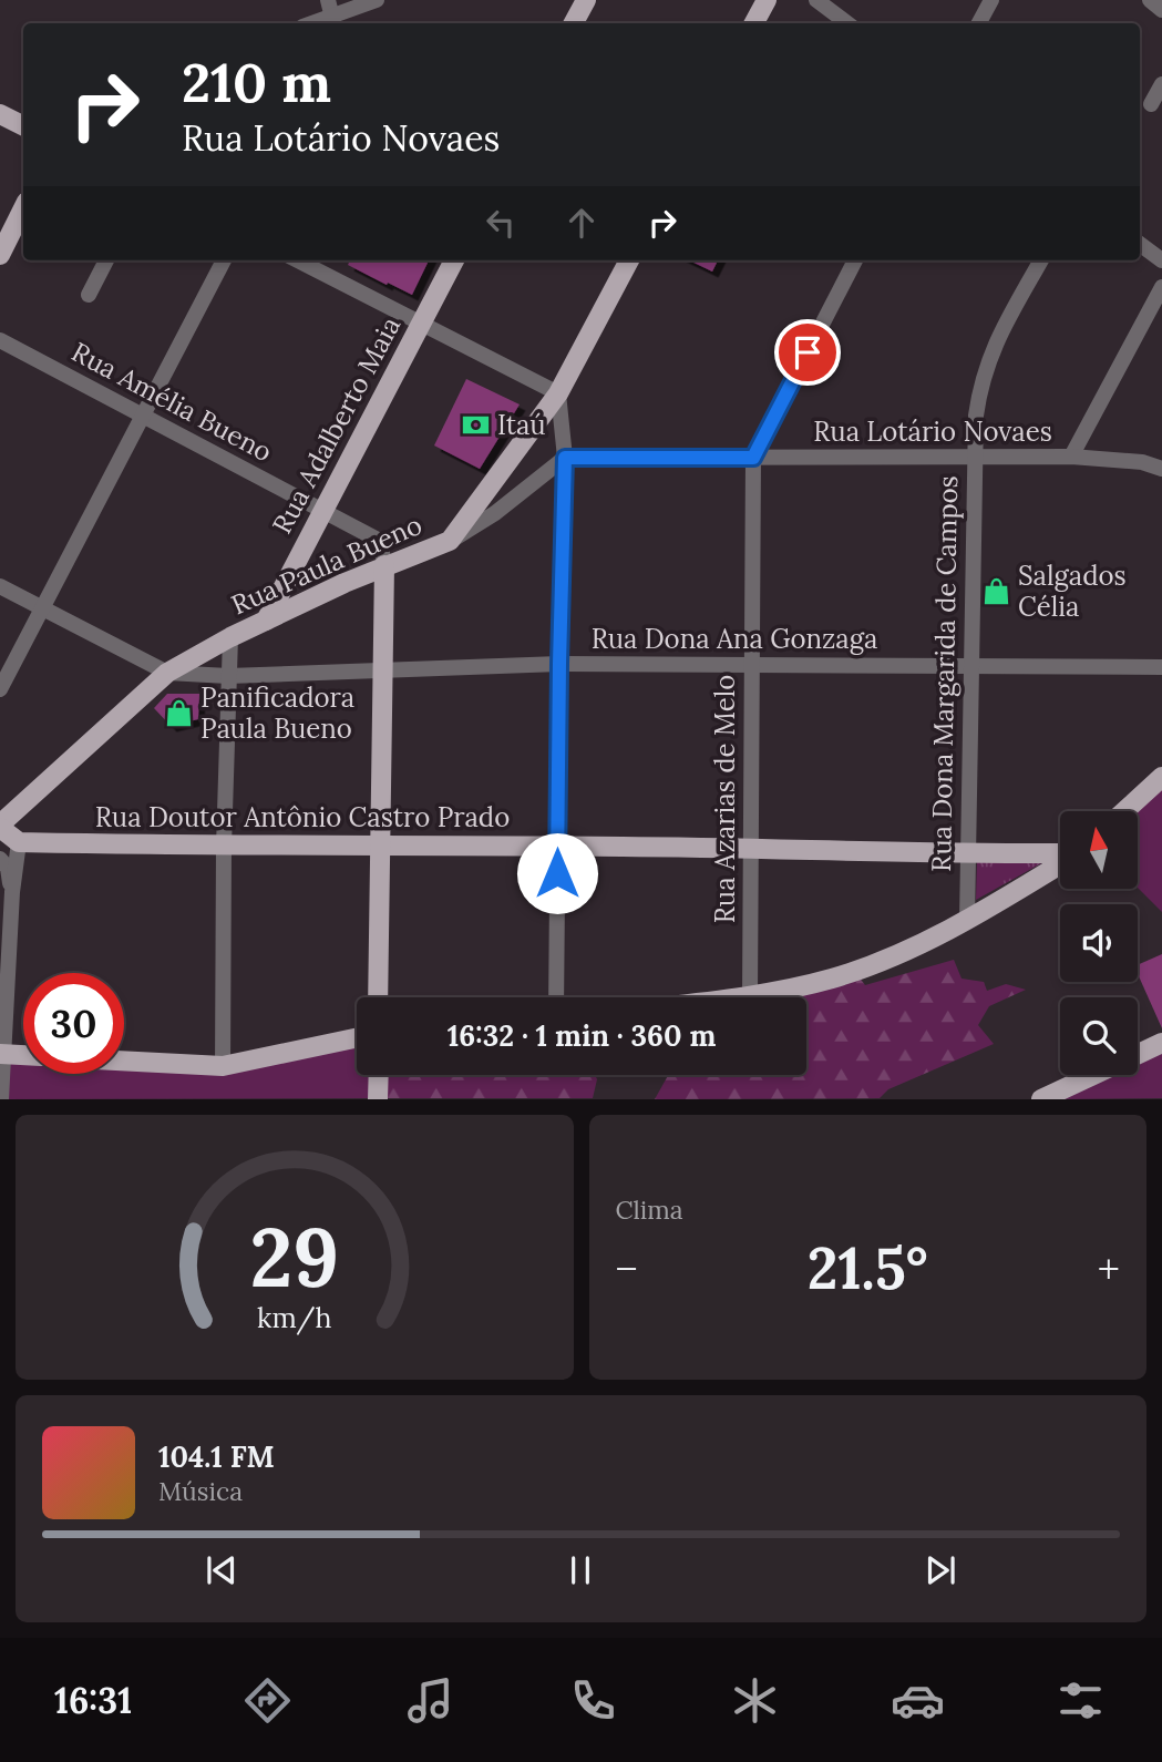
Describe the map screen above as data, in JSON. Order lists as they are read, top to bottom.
{
  "streets": {
    "main road": ["Rua Adalberto Maia", "Rua Paula Bueno", "Rua Doutor Antônio Castro Prado"],
    "street": [
      "Rua Amélia Bueno",
      "Rua Lotário Novaes",
      "Rua Dona Ana Gonzaga",
      "Rua Dona Margarida de Campos",
      "Rua Azarias de Melo"
    ]
  },
  "crossings": [
    ["Rua Amélia Bueno", "Rua Adalberto Maia"],
    ["Rua Amélia Bueno", "Rua Paula Bueno"],
    ["Rua Adalberto Maia", "Rua Paula Bueno"],
    ["Rua Lotário Novaes", "Rua Dona Margarida de Campos"],
    ["Rua Lotário Novaes", "Rua Azarias de Melo"],
    ["Rua Paula Bueno", "Rua Dona Ana Gonzaga"],
    ["Rua Dona Ana Gonzaga", "Rua Dona Margarida de Campos"],
    ["Rua Dona Ana Gonzaga", "Rua Azarias de Melo"],
    ["Rua Dona Margarida de Campos", "Rua Doutor Antônio Castro Prado"],
    ["Rua Azarias de Melo", "Rua Doutor Antônio Castro Prado"]
  ],
  "places": {
    "bank": ["Itaú"],
    "shop": ["Salgados Célia", "Panificadora Paula Bueno"]
  },
  "north": "top",
  "page": {
    "turn": ["210 m", "Rua Lotário Novaes"],
    "limit": "30",
    "trip": "16:32 · 1 min · 360 m",
    "tile": "Clima",
    "heat": ["−", "21.5°", "+"],
    "song": ["104.1 FM", "Música"],
    "tabs": "16:31",
    "gauge": ["29", "km/h"]
  }
}
